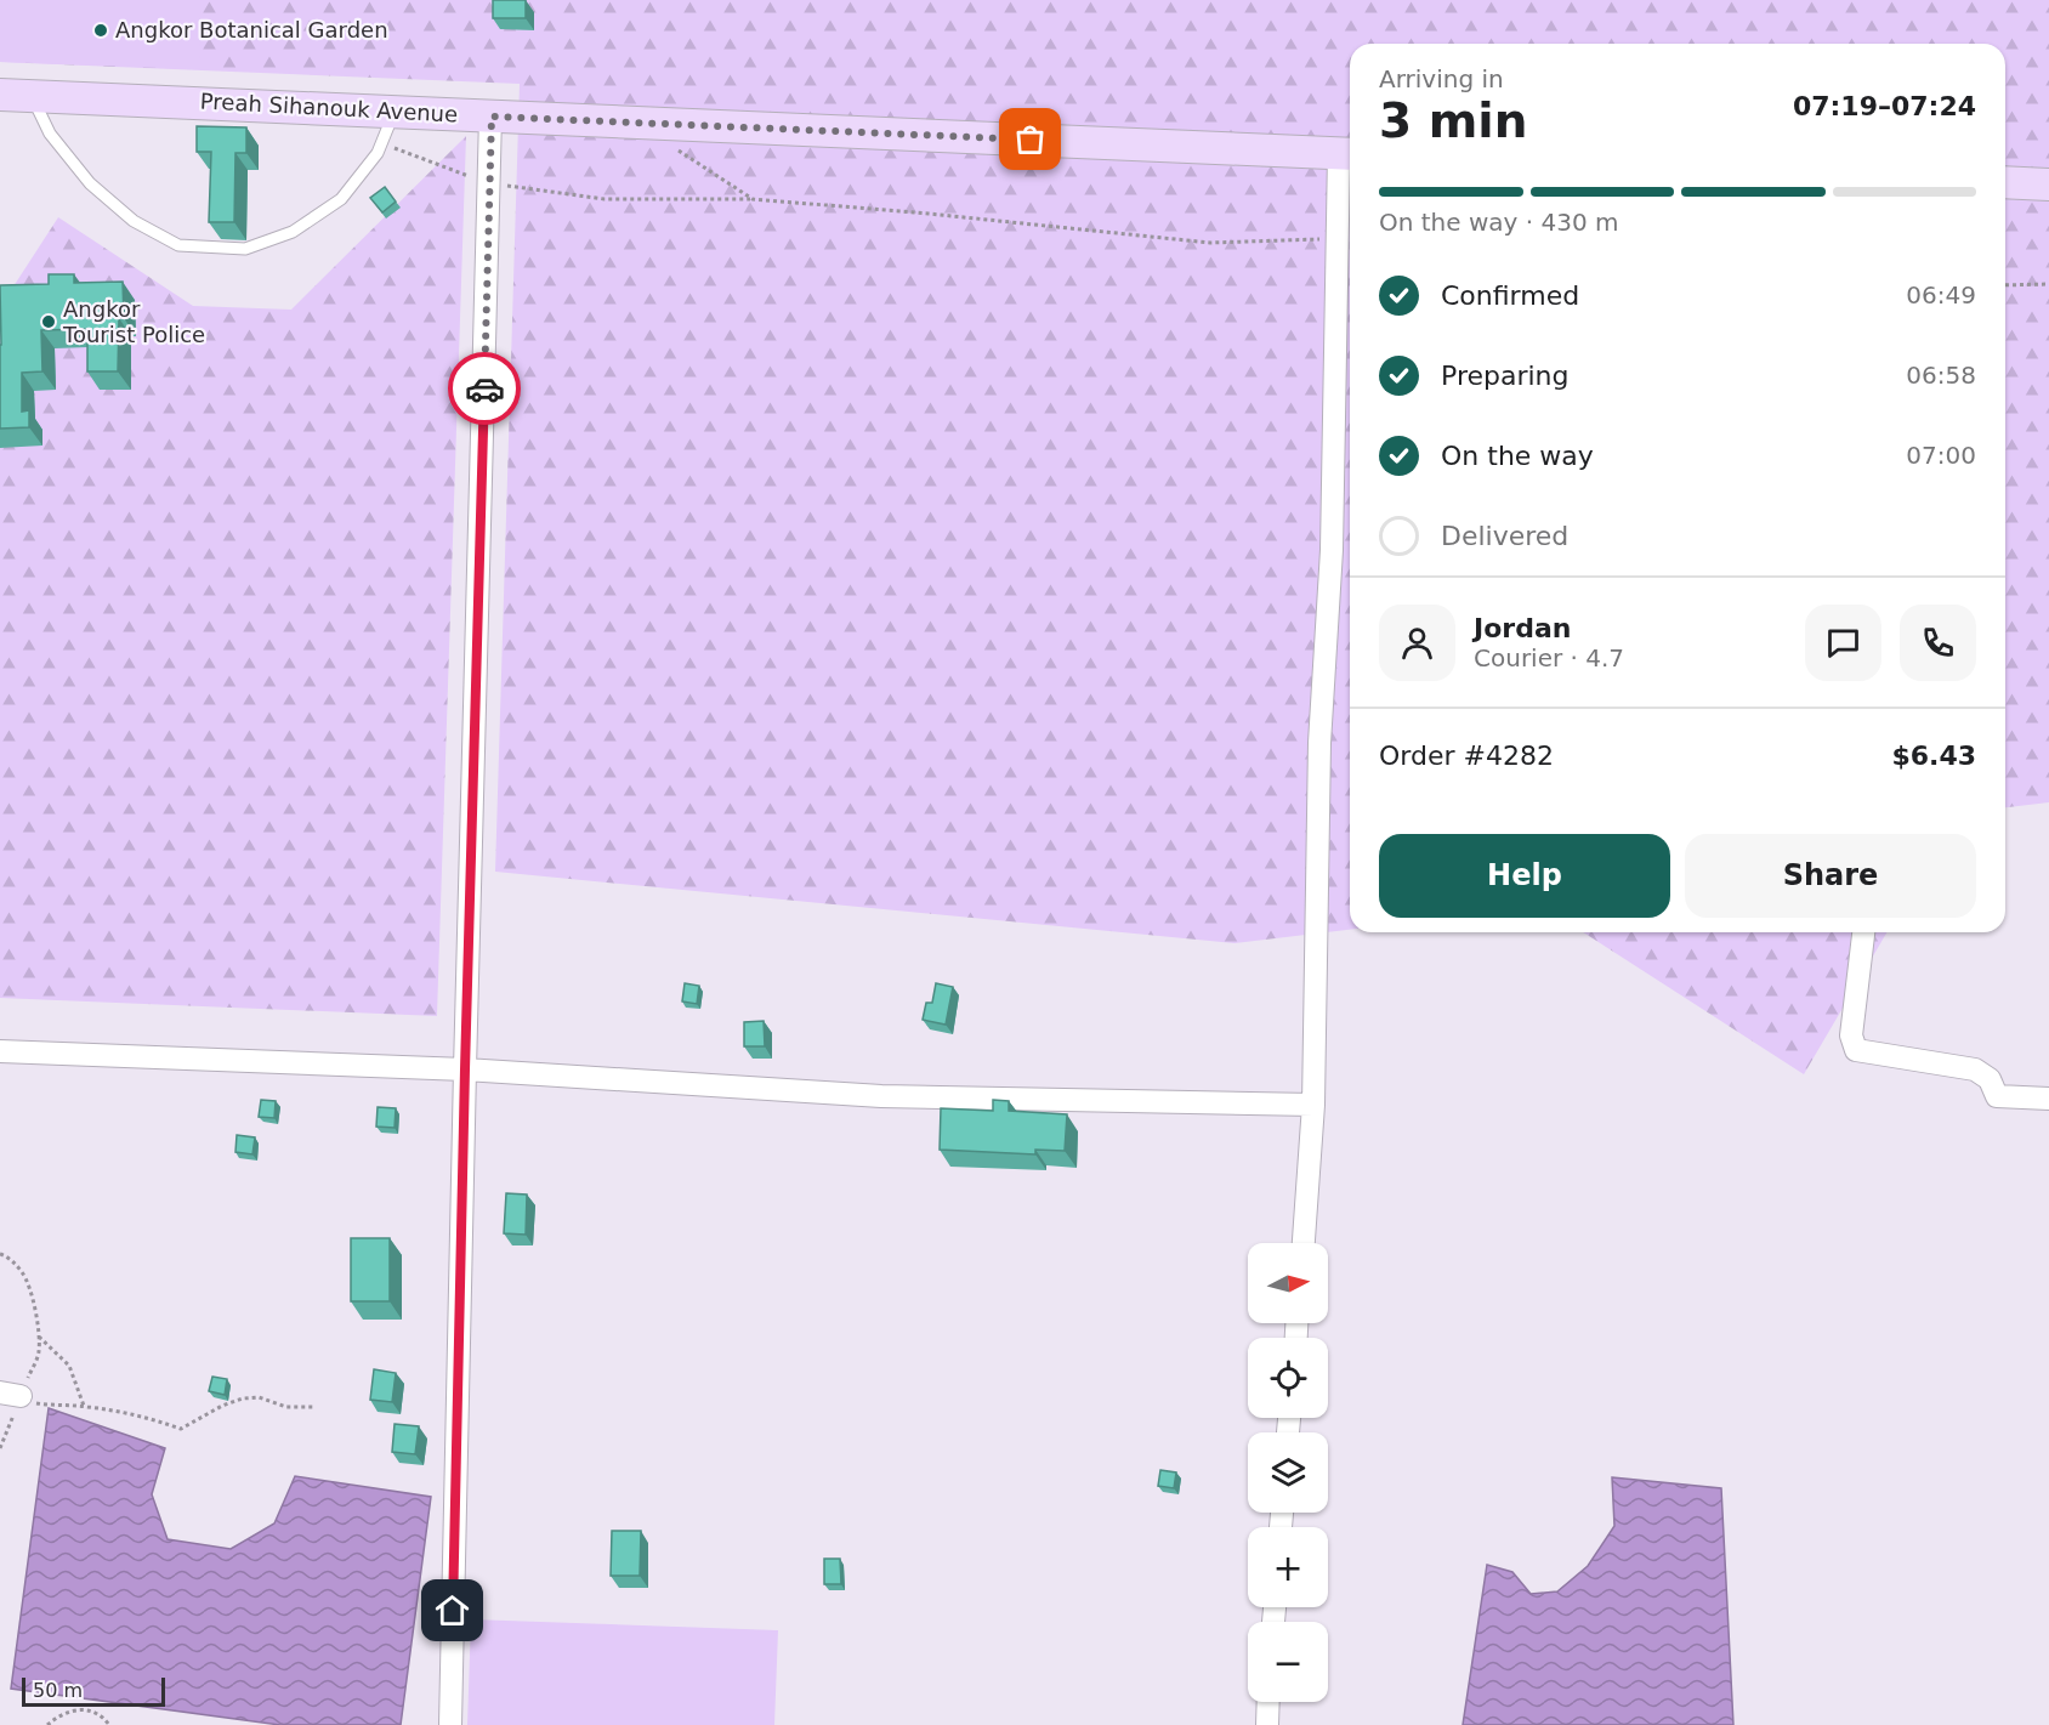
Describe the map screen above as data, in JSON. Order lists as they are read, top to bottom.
{
  "streets": {
    "street": ["Preah Sihanouk Avenue"]
  },
  "places": ["Angkor Botanical Garden", "Angkor Tourist Police"],
  "scale_bar": "50 m",
  "north": "right",
  "page": {
    "heading": ["3 min", "Arriving in", "07:19–07:24"],
    "panel": [
      "Jordan",
      "Courier · 4.7",
      "Order #4282",
      "$6.43"
    ],
    "bar": "On the way · 430 m",
    "list": [
      ["Confirmed", "06:49"],
      ["Preparing", "06:58"],
      ["On the way", "07:00"],
      "Delivered"
    ],
    "buttons": ["Help", "Share"],
    "map_buttons": ["+", "−"],
    "scale": "50 m"
  }
}
